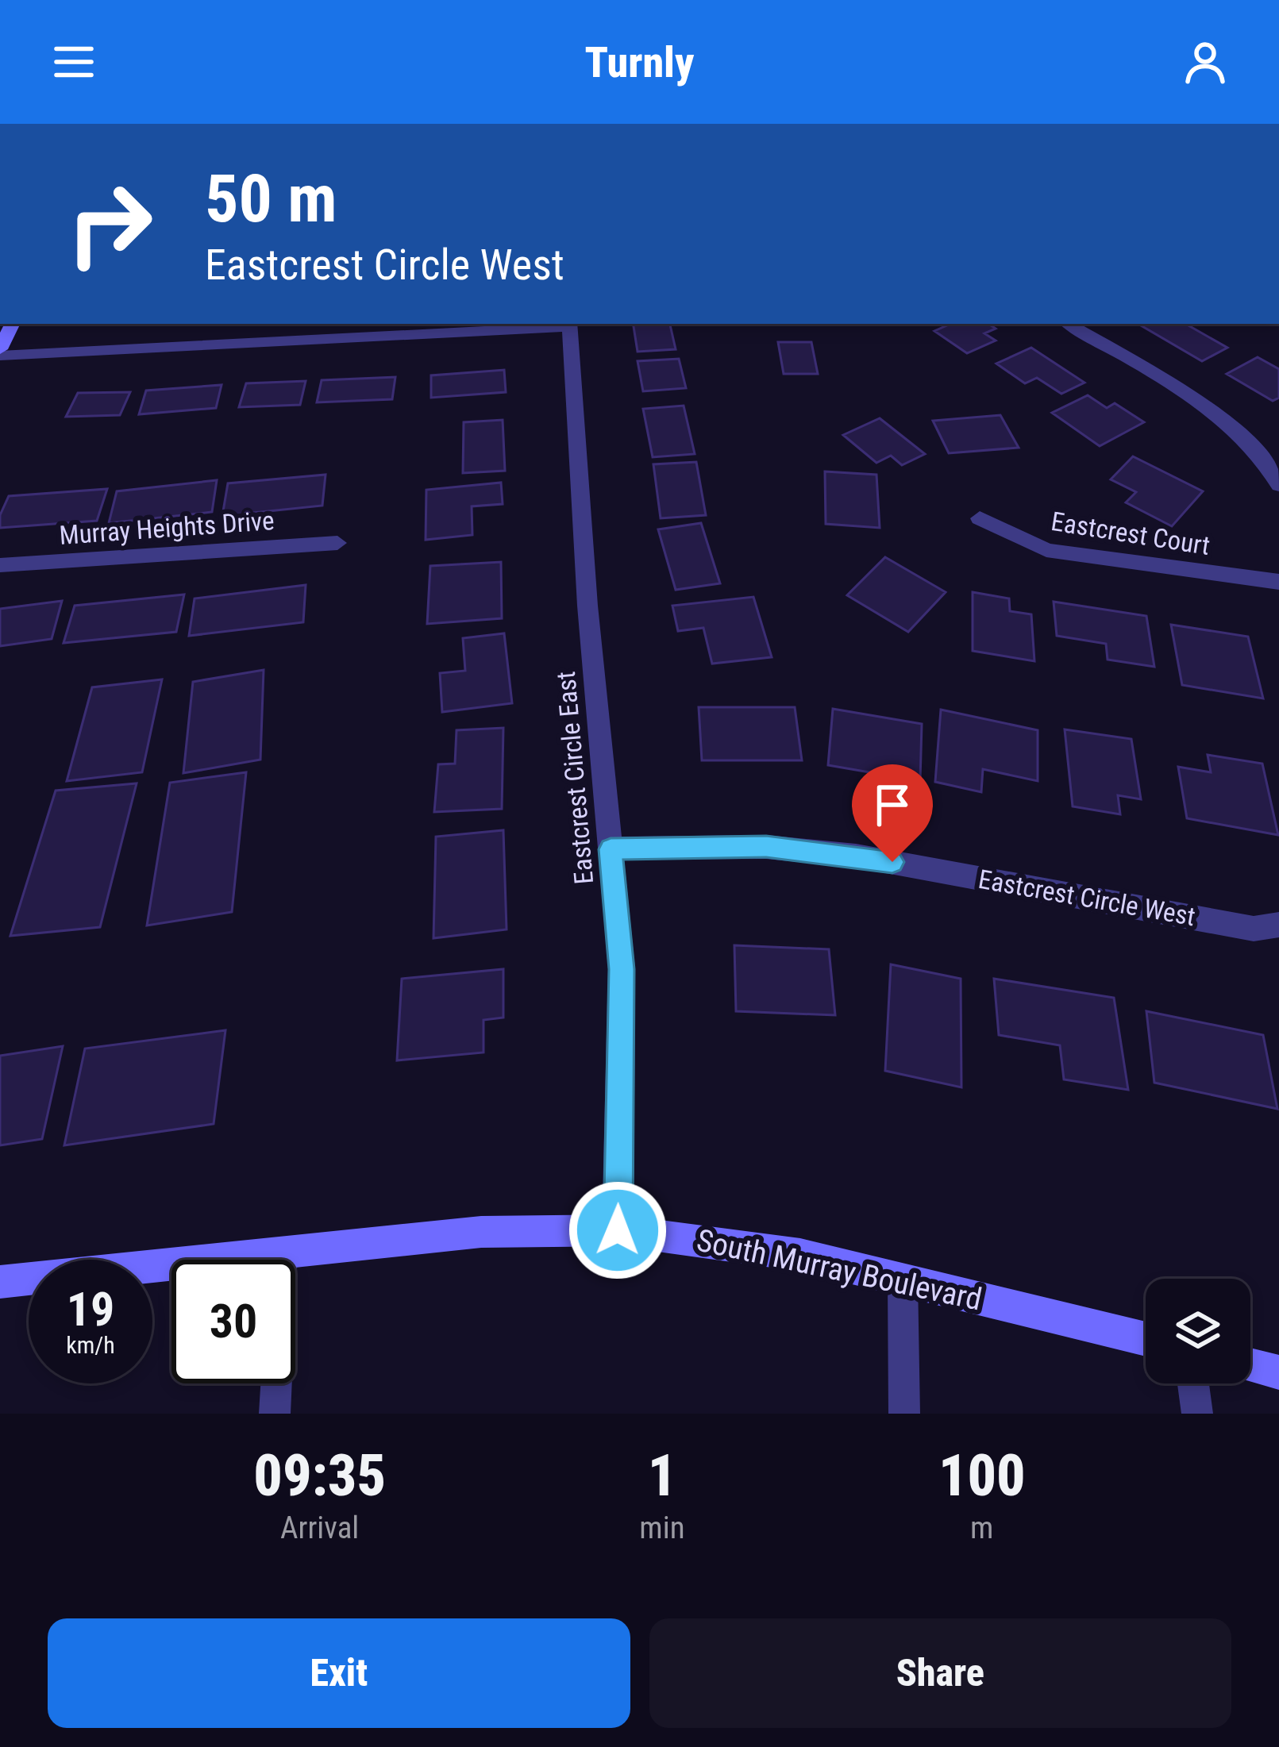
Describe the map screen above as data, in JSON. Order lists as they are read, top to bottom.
{
  "streets": {
    "main road": ["South Murray Boulevard"],
    "street": [
      "Murray Heights Drive",
      "Eastcrest Court",
      "Eastcrest Circle East",
      "Eastcrest Circle West"
    ]
  },
  "crossings": [
    ["Eastcrest Circle East", "Eastcrest Circle West"],
    ["Eastcrest Circle East", "South Murray Boulevard"]
  ],
  "page": {
    "header": "Turnly",
    "turn": ["50 m", "Eastcrest Circle West"],
    "speed": "19 km/h",
    "limit": "30",
    "eta": [
      "09:35",
      "Arrival",
      "1",
      "min",
      "100",
      "m"
    ],
    "buttons": ["Exit", "Share"]
  }
}
